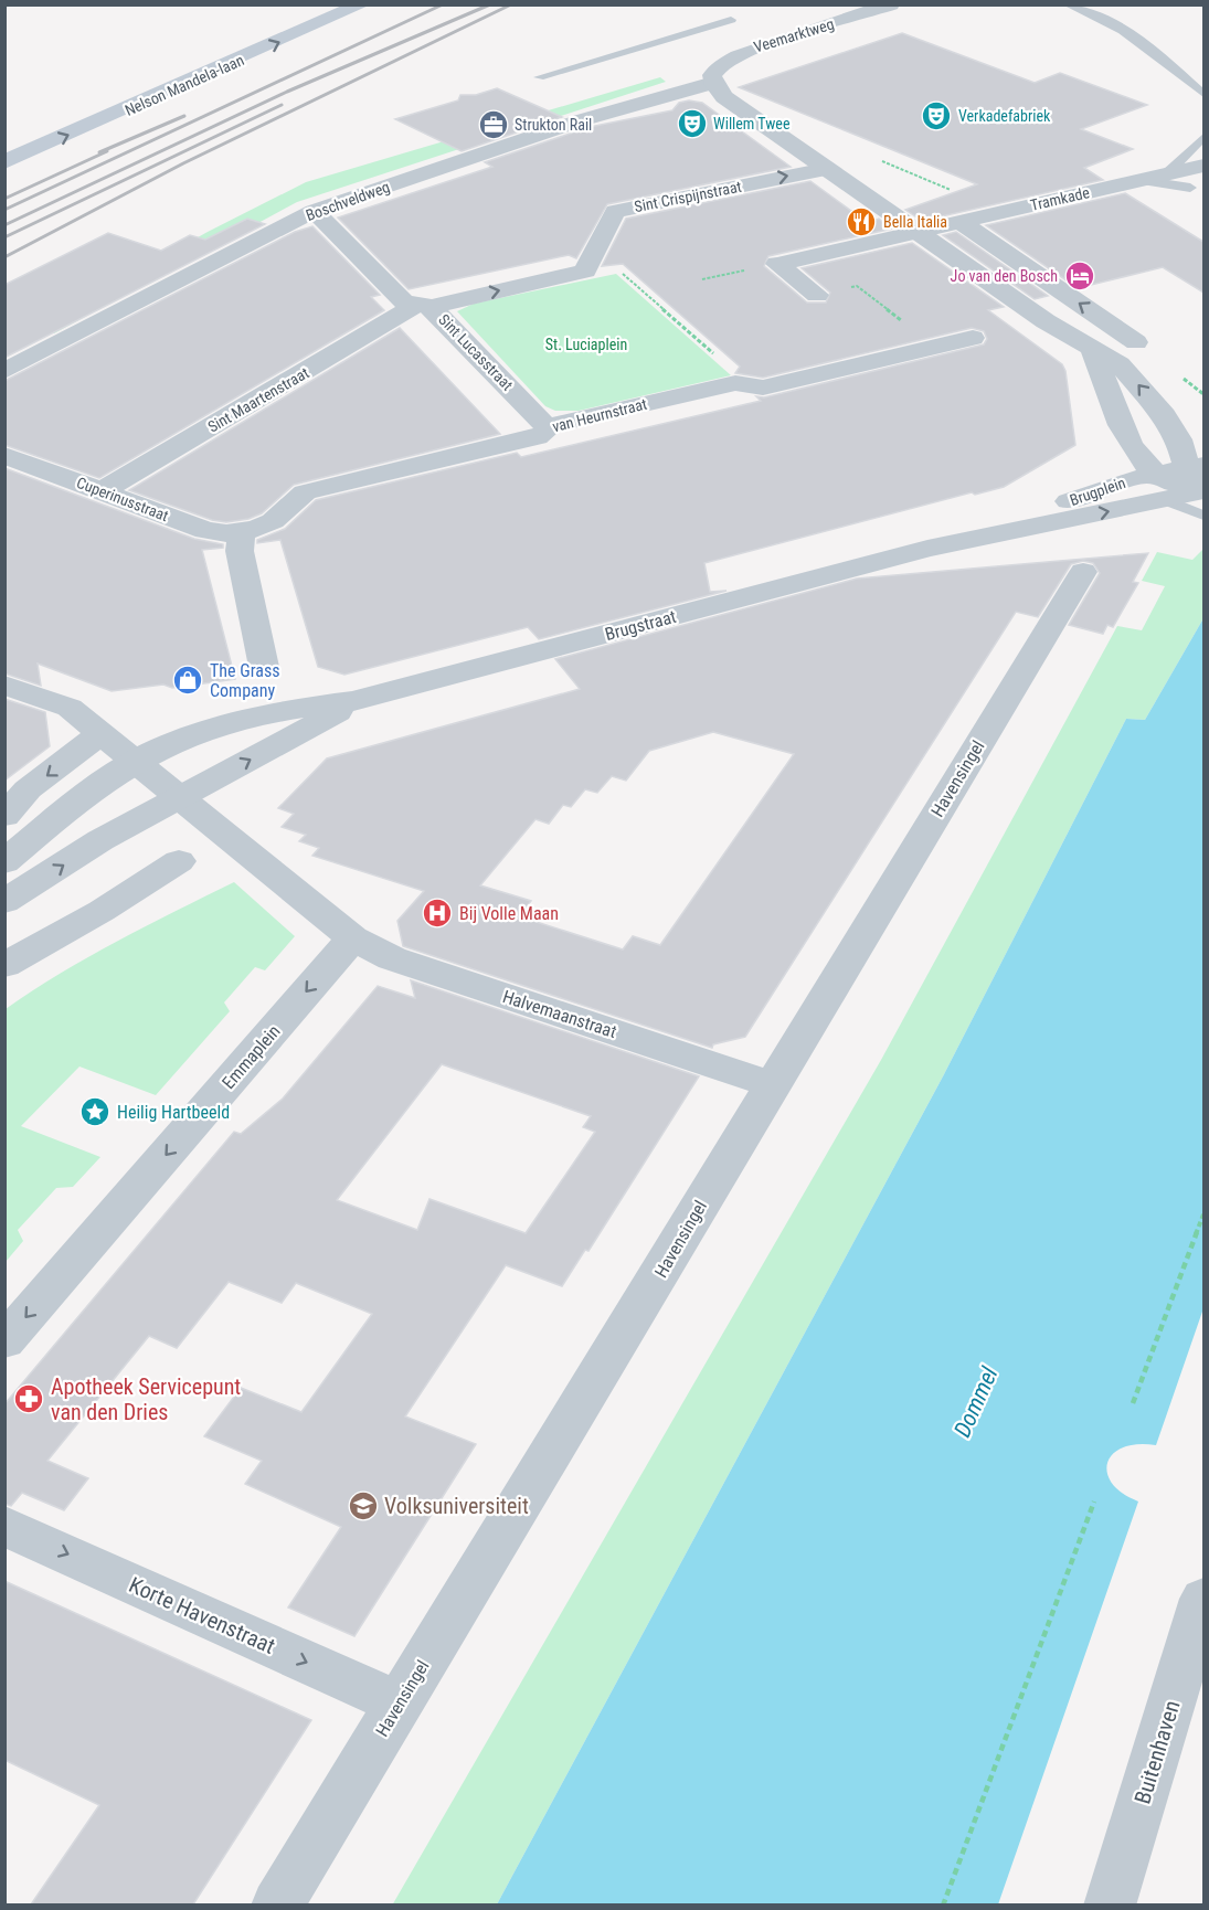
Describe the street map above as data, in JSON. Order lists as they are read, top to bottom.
{
  "streets": {
    "main road": ["Nelson Mandela-laan"],
    "street": [
      "Veemarktweg",
      "Sint Crispijnstraat",
      "Tramkade",
      "Boschveldweg",
      "Sint Lucasstraat",
      "Sint Maartenstraat",
      "van Heurnstraat",
      "Brugplein",
      "Cuperinusstraat",
      "Brugstraat",
      "Havensingel",
      "Halvemaanstraat",
      "Emmaplein",
      "Korte Havenstraat",
      "Buitenhaven"
    ]
  },
  "crossings": [
    ["Veemarktweg", "Boschveldweg"],
    ["Sint Crispijnstraat", "Sint Lucasstraat"],
    ["Sint Crispijnstraat", "Sint Maartenstraat"],
    ["Boschveldweg", "Sint Lucasstraat"],
    ["Sint Lucasstraat", "Sint Maartenstraat"],
    ["Sint Lucasstraat", "van Heurnstraat"],
    ["Sint Maartenstraat", "Cuperinusstraat"],
    ["van Heurnstraat", "Cuperinusstraat"],
    ["Brugplein", "Brugstraat"],
    ["Havensingel", "Halvemaanstraat"],
    ["Havensingel", "Korte Havenstraat"],
    ["Halvemaanstraat", "Emmaplein"]
  ],
  "one_way": ["Sint Crispijnstraat", "Korte Havenstraat"],
  "water": ["Dommel"],
  "parks": ["St. Luciaplein"],
  "places": {
    "theatre": ["Verkadefabriek", "Willem Twee"],
    "office": ["Strukton Rail"],
    "restaurant": ["Bella Italia"],
    "hotel": ["Jo van den Bosch"],
    "shop": ["The Grass Company"],
    "hospital": ["Bij Volle Maan"],
    "place": ["Heilig Hartbeeld"],
    "pharmacy": ["Apotheek Servicepunt van den Dries"],
    "school or university": ["Volksuniversiteit"]
  }
}
